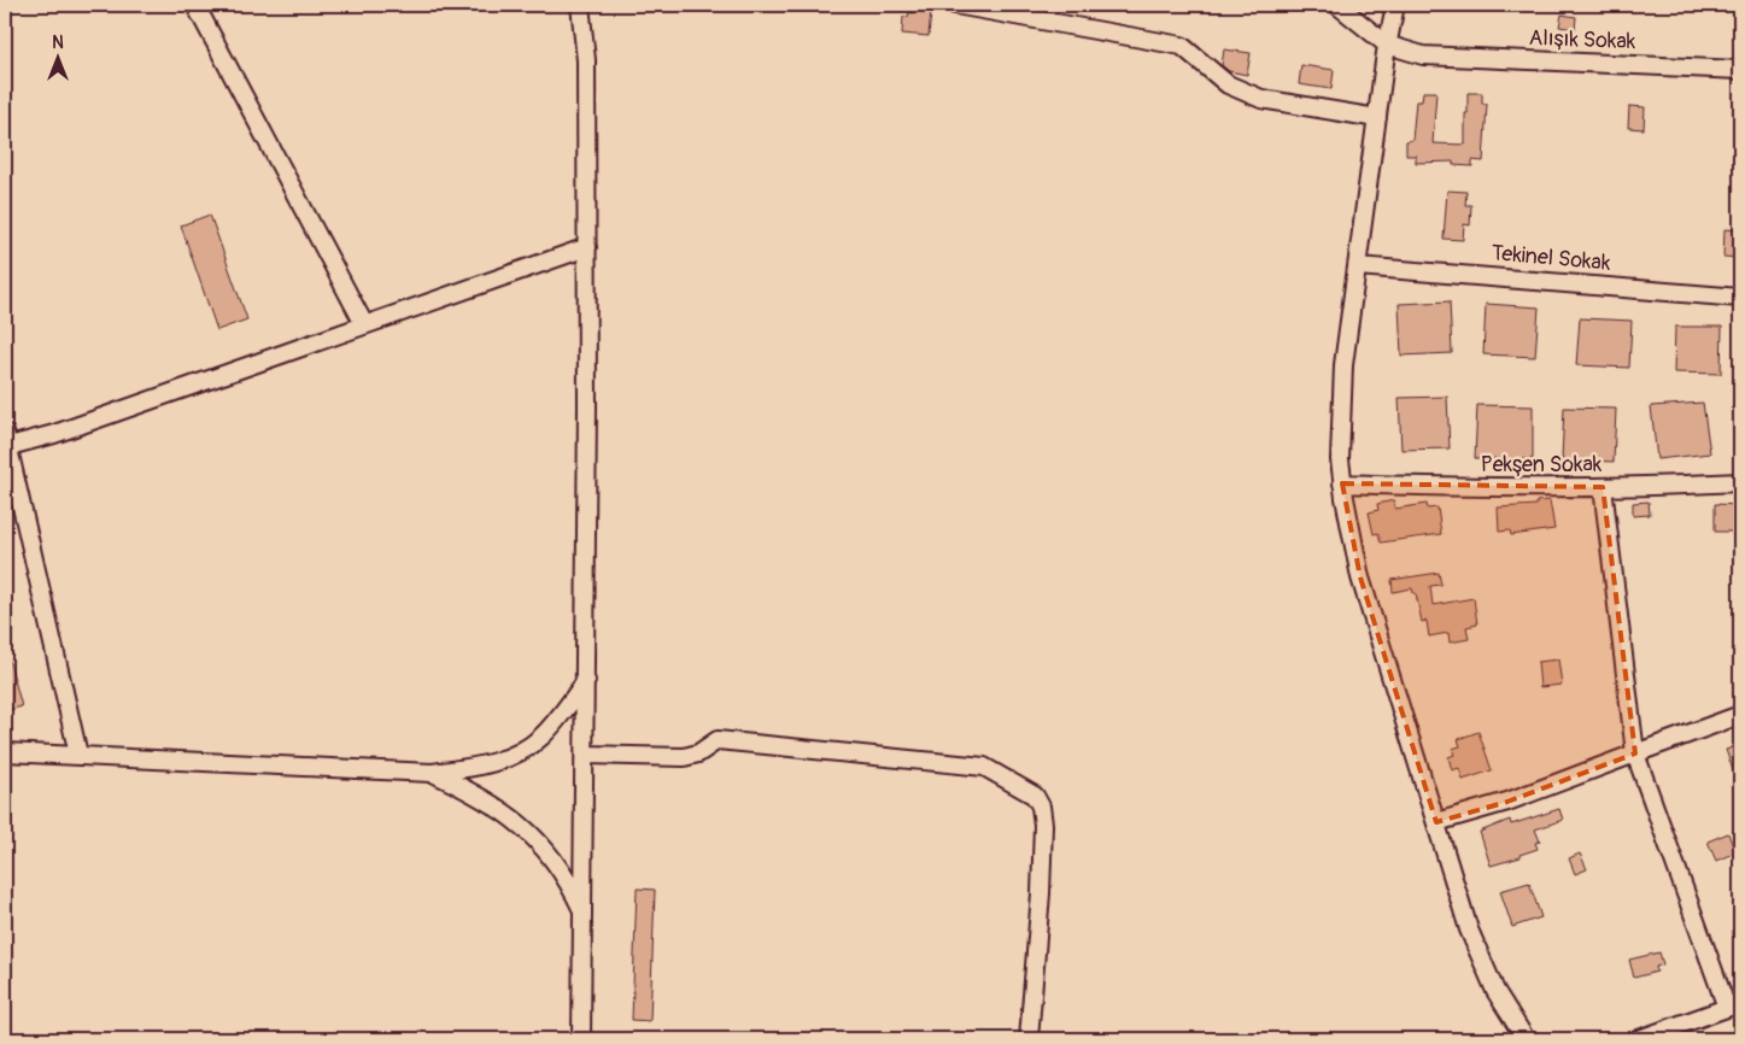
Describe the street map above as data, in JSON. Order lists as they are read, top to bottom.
{
  "streets": {
    "street": ["Alışık Sokak", "Tekinel Sokak", "Pekşen Sokak"]
  },
  "north": "top"
}
